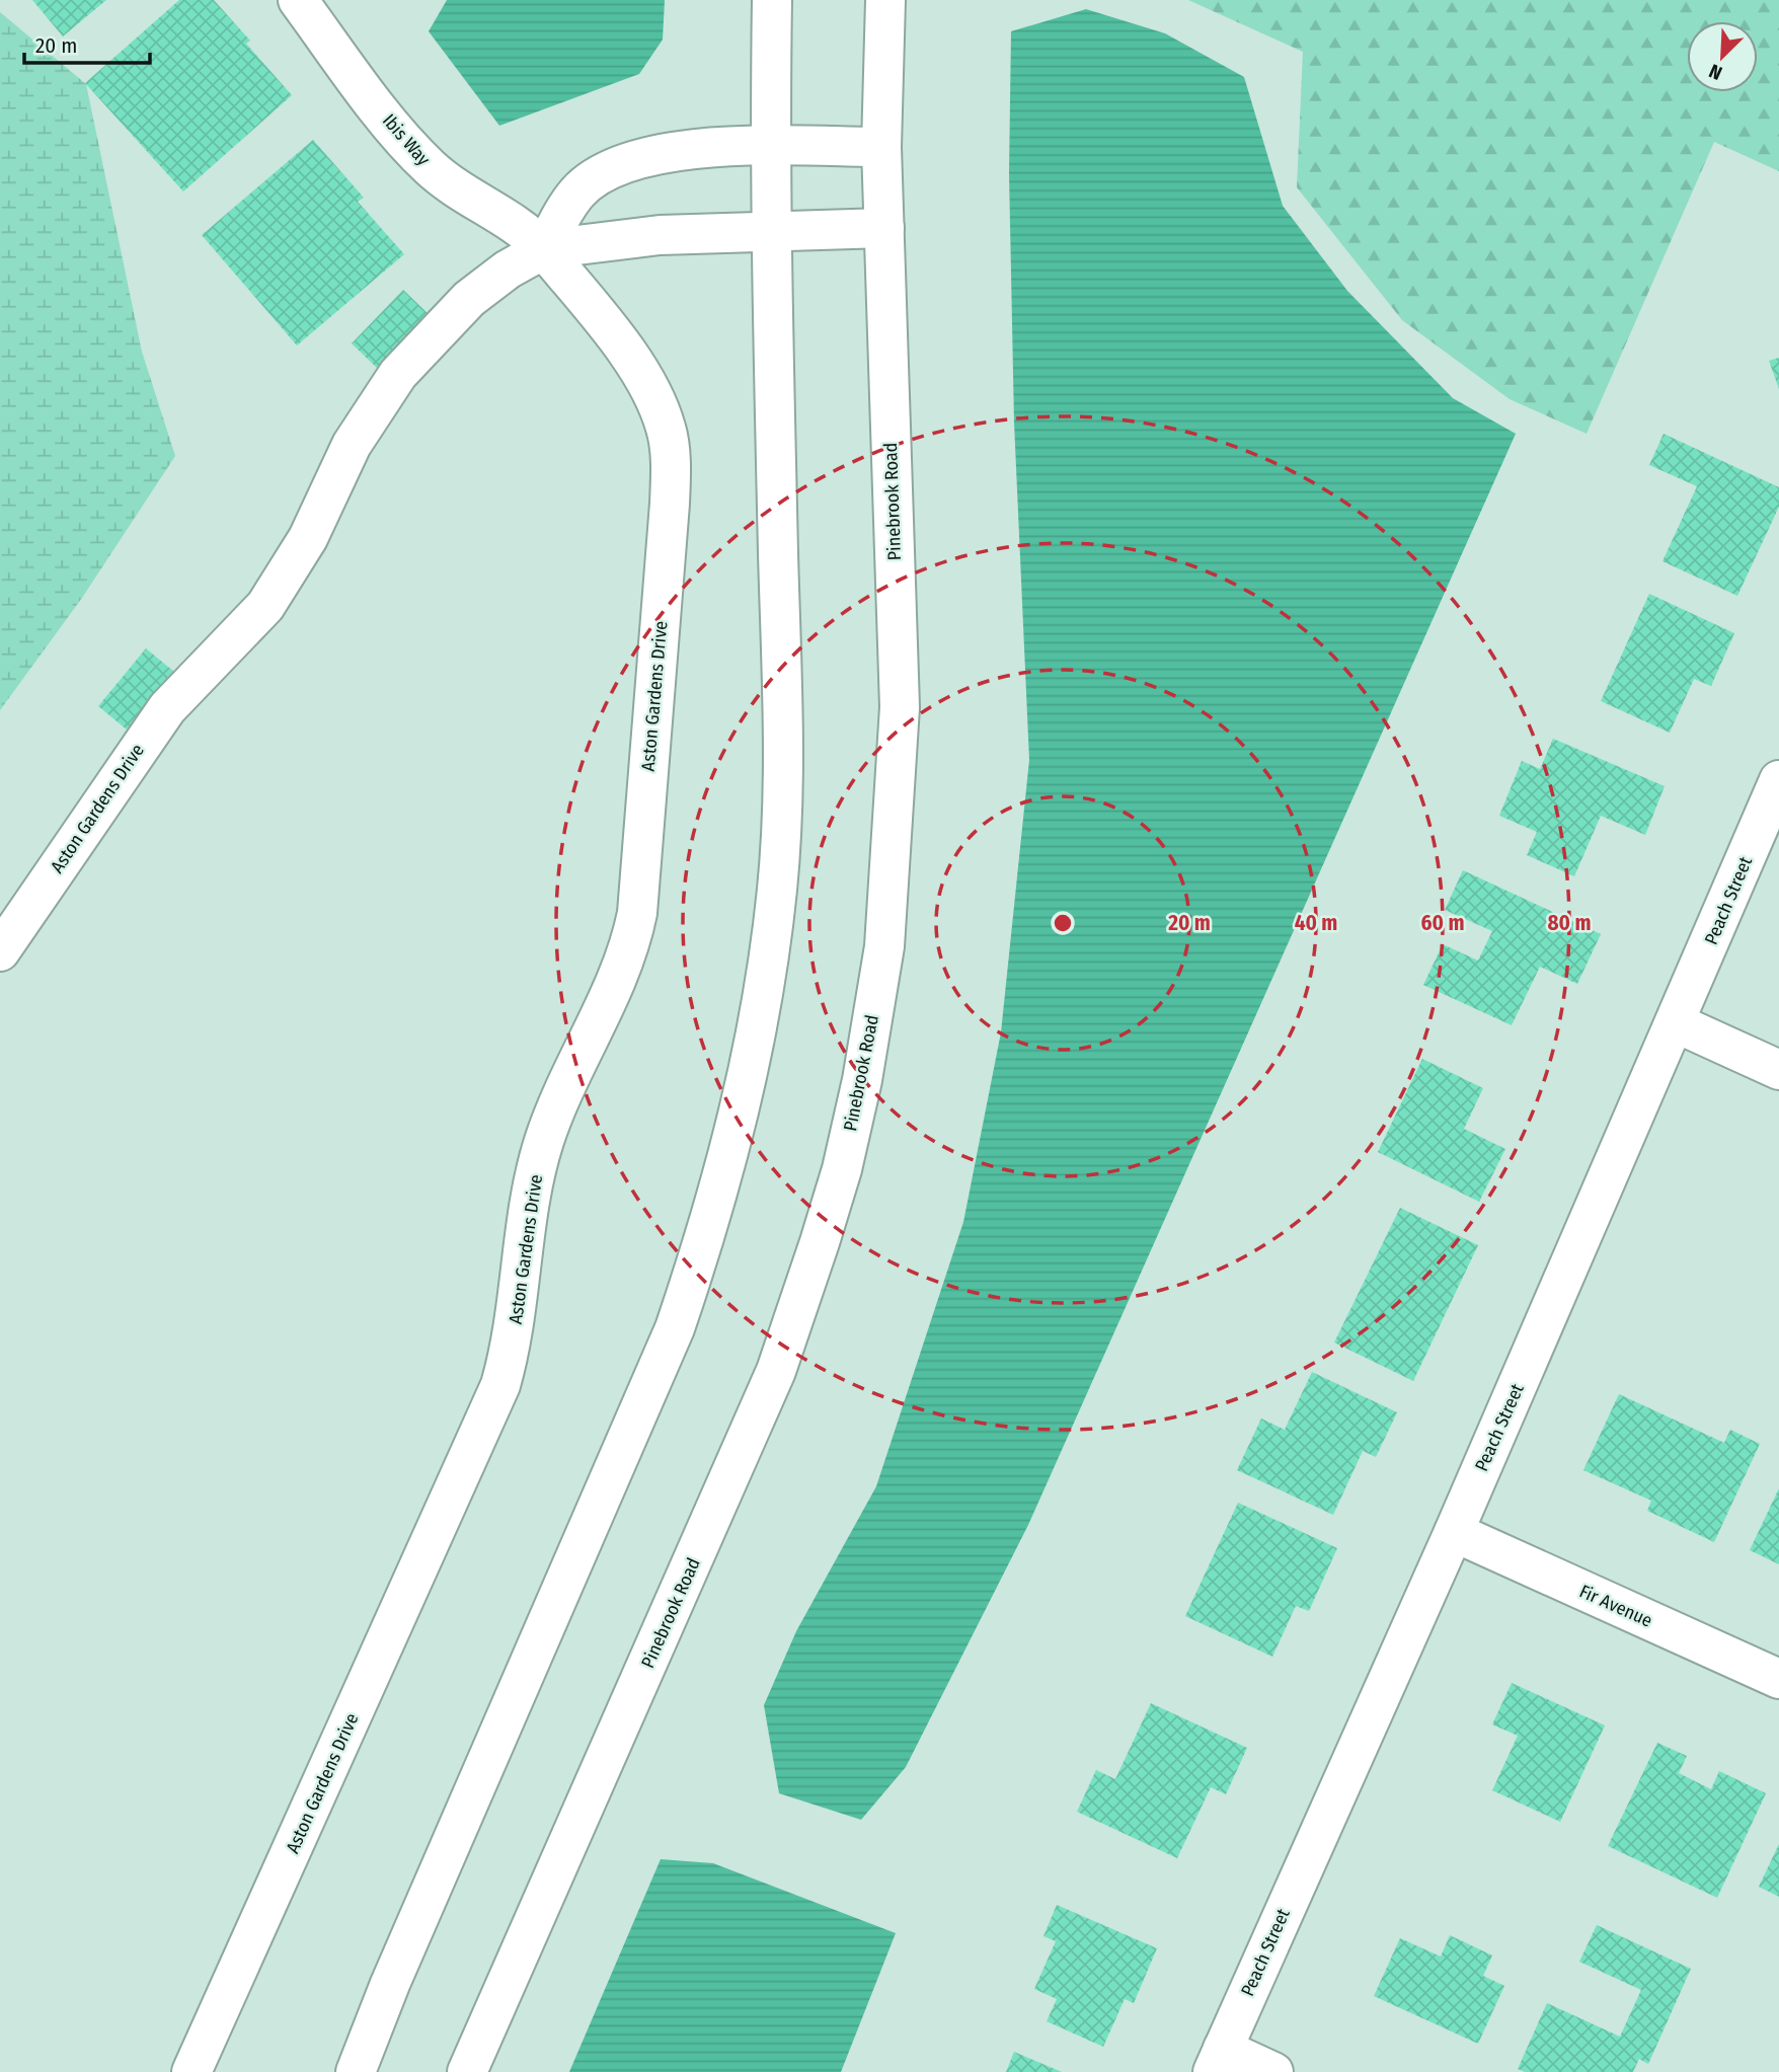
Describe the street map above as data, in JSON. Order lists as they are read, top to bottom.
{
  "streets": {
    "street": [
      "Ibis Way",
      "Pinebrook Road",
      "Aston Gardens Drive",
      "Peach Street",
      "Fir Avenue"
    ]
  },
  "crossings": [
    ["Ibis Way", "Aston Gardens Drive"],
    ["Pinebrook Road", "Aston Gardens Drive"],
    ["Peach Street", "Fir Avenue"]
  ],
  "scale_bar": "20 m",
  "north": "bottom left",
  "rings": [
    "20 m",
    "40 m",
    "60 m",
    "80 m"
  ]
}
